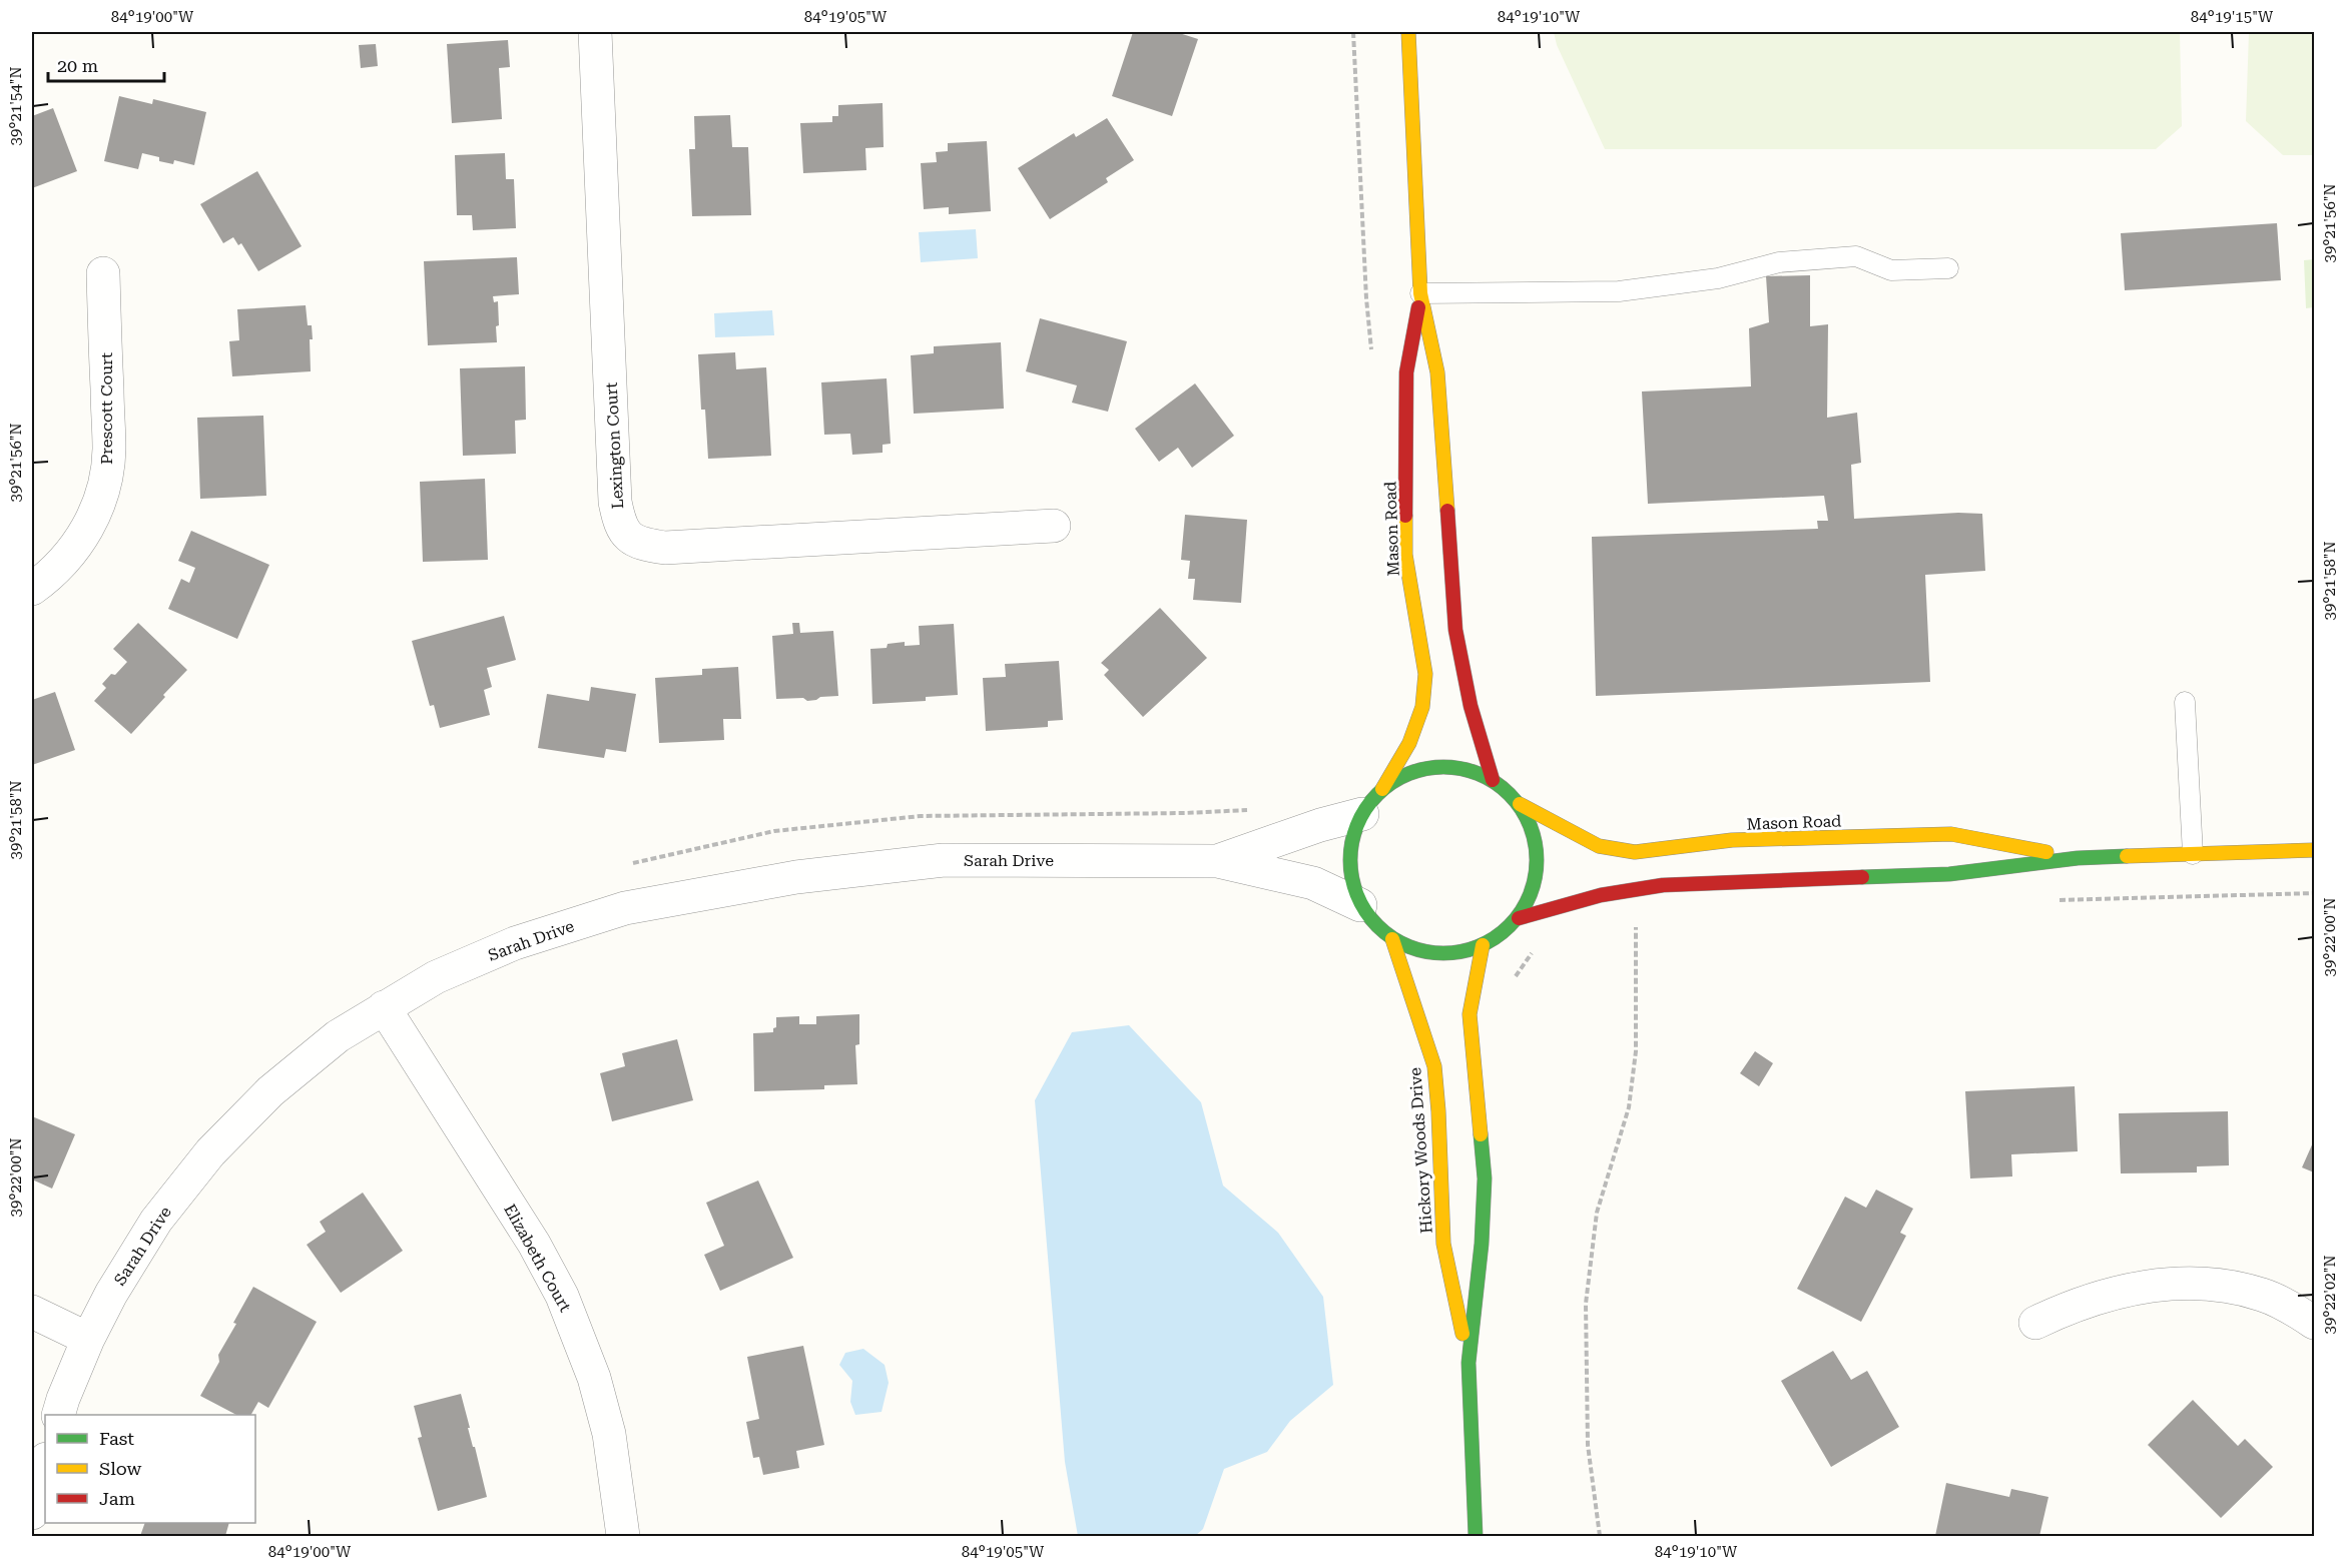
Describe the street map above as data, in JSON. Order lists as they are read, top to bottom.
{
  "streets": {
    "main road": ["Mason Road", "Hickory Woods Drive"],
    "street": [
      "Prescott Court",
      "Lexington Court",
      "Sarah Drive",
      "Elizabeth Court"
    ]
  },
  "crossings": [
    ["Mason Road", "Sarah Drive"],
    ["Mason Road", "Hickory Woods Drive"],
    ["Sarah Drive", "Hickory Woods Drive"],
    ["Sarah Drive", "Elizabeth Court"]
  ],
  "legend": ["Fast", "Slow", "Jam"],
  "scale_bar": "20 m",
  "coordinates": [
    "84°19'00\"W",
    "84°19'05\"W",
    "84°19'10\"W",
    "84°19'15\"W",
    "39°21'54\"N",
    "39°21'56\"N",
    "39°21'58\"N",
    "39°22'00\"N",
    "39°22'02\"N"
  ]
}
